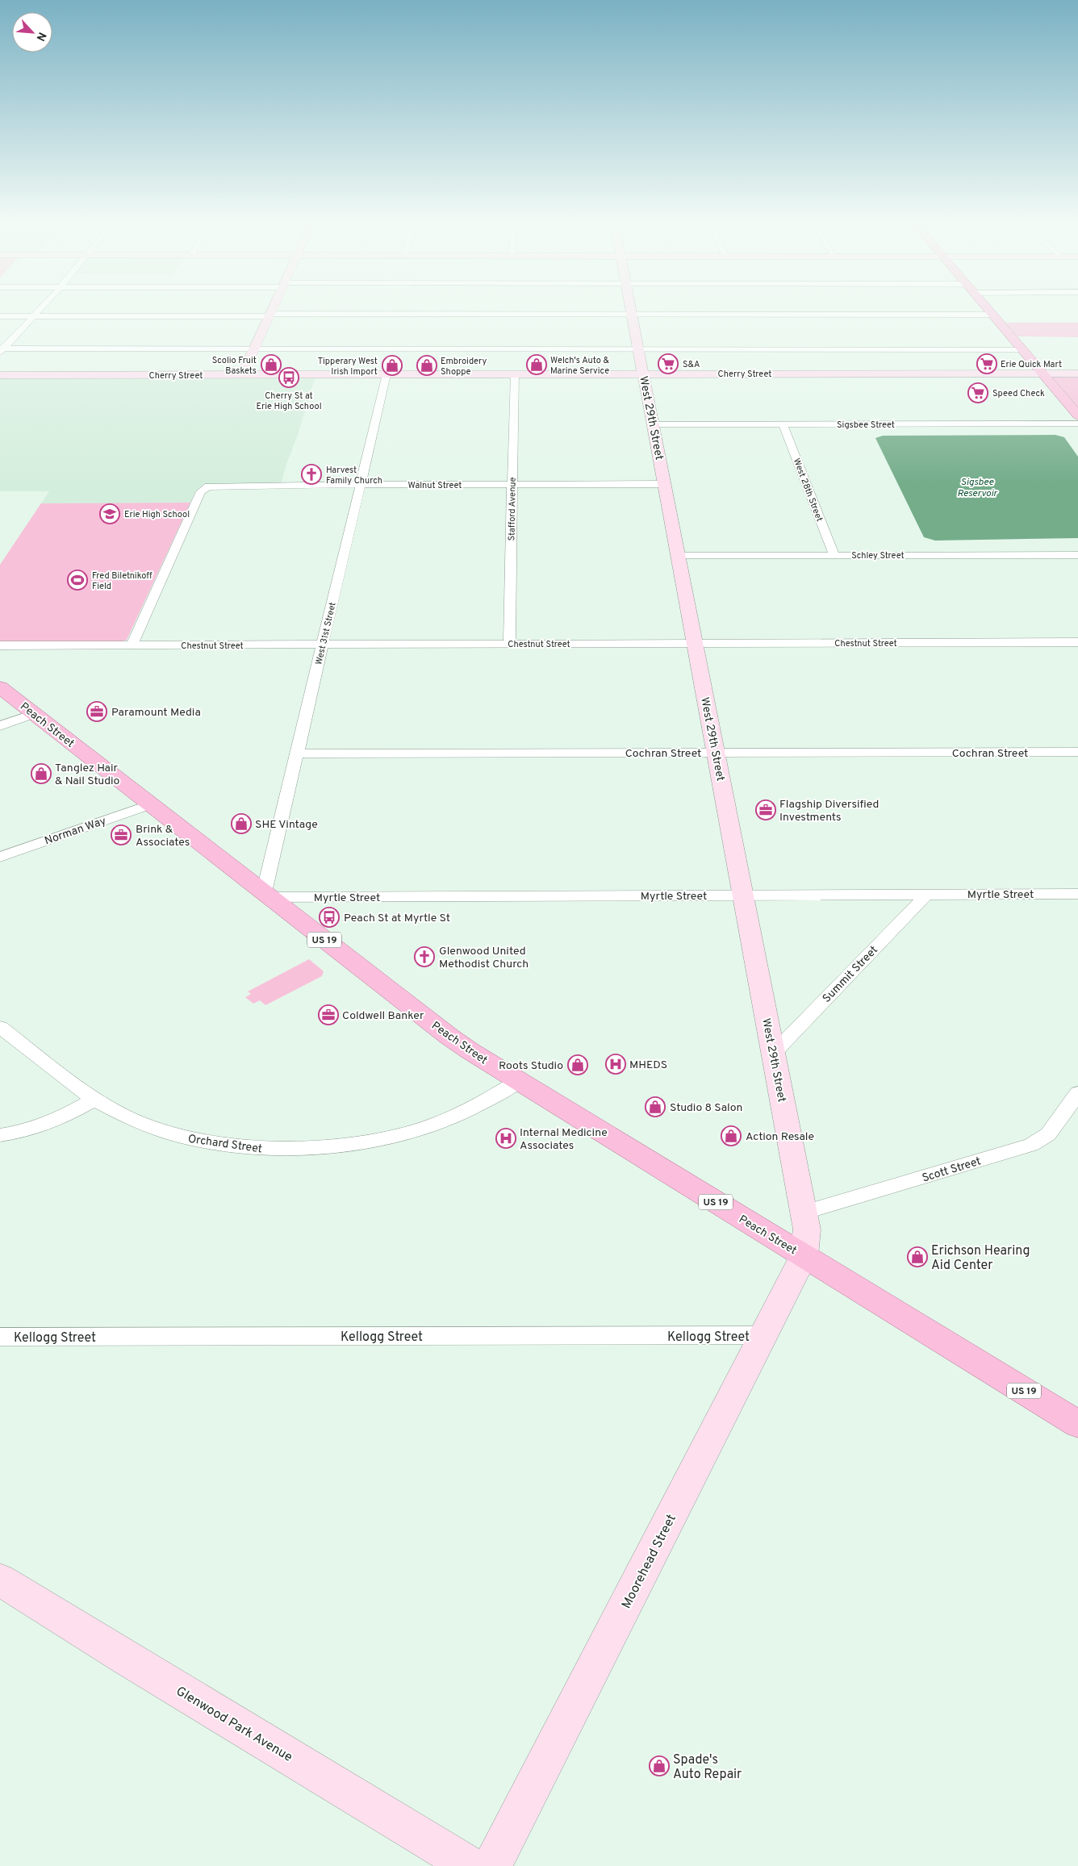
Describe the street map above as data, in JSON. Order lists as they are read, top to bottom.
{
  "streets": {
    "main road": ["Peach Street", "US 19"],
    "street": [
      "Cherry Street",
      "West 29th Street",
      "Sigsbee Street",
      "Walnut Street",
      "West 28th Street",
      "Stafford Avenue",
      "Schley Street",
      "West 31st Street",
      "Chestnut Street",
      "Cochran Street",
      "Norman Way",
      "Myrtle Street",
      "Summit Street",
      "Orchard Street",
      "Scott Street",
      "Kellogg Street",
      "Moorehead Street",
      "Glenwood Park Avenue"
    ]
  },
  "crossings": [
    ["Cherry Street", "West 29th Street"],
    ["Cherry Street", "Stafford Avenue"],
    ["Cherry Street", "West 31st Street"],
    ["West 29th Street", "Sigsbee Street"],
    ["West 29th Street", "Walnut Street"],
    ["West 29th Street", "Schley Street"],
    ["West 29th Street", "Chestnut Street"],
    ["West 29th Street", "Peach Street"],
    ["West 29th Street", "Cochran Street"],
    ["West 29th Street", "Myrtle Street"],
    ["West 29th Street", "Summit Street"],
    ["West 29th Street", "Scott Street"],
    ["West 29th Street", "Moorehead Street"],
    ["Sigsbee Street", "West 28th Street"],
    ["Walnut Street", "Stafford Avenue"],
    ["Walnut Street", "West 31st Street"],
    ["Walnut Street", "Chestnut Street"],
    ["West 28th Street", "Schley Street"],
    ["Stafford Avenue", "Chestnut Street"],
    ["West 31st Street", "Chestnut Street"],
    ["West 31st Street", "Peach Street"],
    ["West 31st Street", "Cochran Street"],
    ["West 31st Street", "Myrtle Street"],
    ["Peach Street", "Norman Way"],
    ["Peach Street", "Myrtle Street"],
    ["Peach Street", "Orchard Street"],
    ["Peach Street", "Moorehead Street"],
    ["Myrtle Street", "Summit Street"],
    ["Kellogg Street", "Moorehead Street"]
  ],
  "water": ["Sigsbee Reservoir"],
  "places": {
    "supermarket": ["S&A", "Erie Quick Mart", "Speed Check"],
    "shop": [
      "Scolio Fruit Baskets",
      "Welch's Auto & Marine Service",
      "Tipperary West Irish Import",
      "Embroidery Shoppe",
      "Tanglez Hair & Nail Studio",
      "SHE Vintage",
      "Roots Studio",
      "Studio 8 Salon",
      "Action Resale",
      "Erichson Hearing Aid Center",
      "Spade's Auto Repair"
    ],
    "bus stop": ["Cherry St at Erie High School", "Peach St at Myrtle St"],
    "church": ["Harvest Family Church", "Glenwood United Methodist Church"],
    "school or university": ["Erie High School"],
    "sports": ["Fred Biletnikoff Field"],
    "office": [
      "Paramount Media",
      "Flagship Diversified Investments",
      "Brink & Associates",
      "Coldwell Banker"
    ],
    "hospital": ["MHEDS", "Internal Medicine Associates"]
  },
  "north": "bottom right"
}
